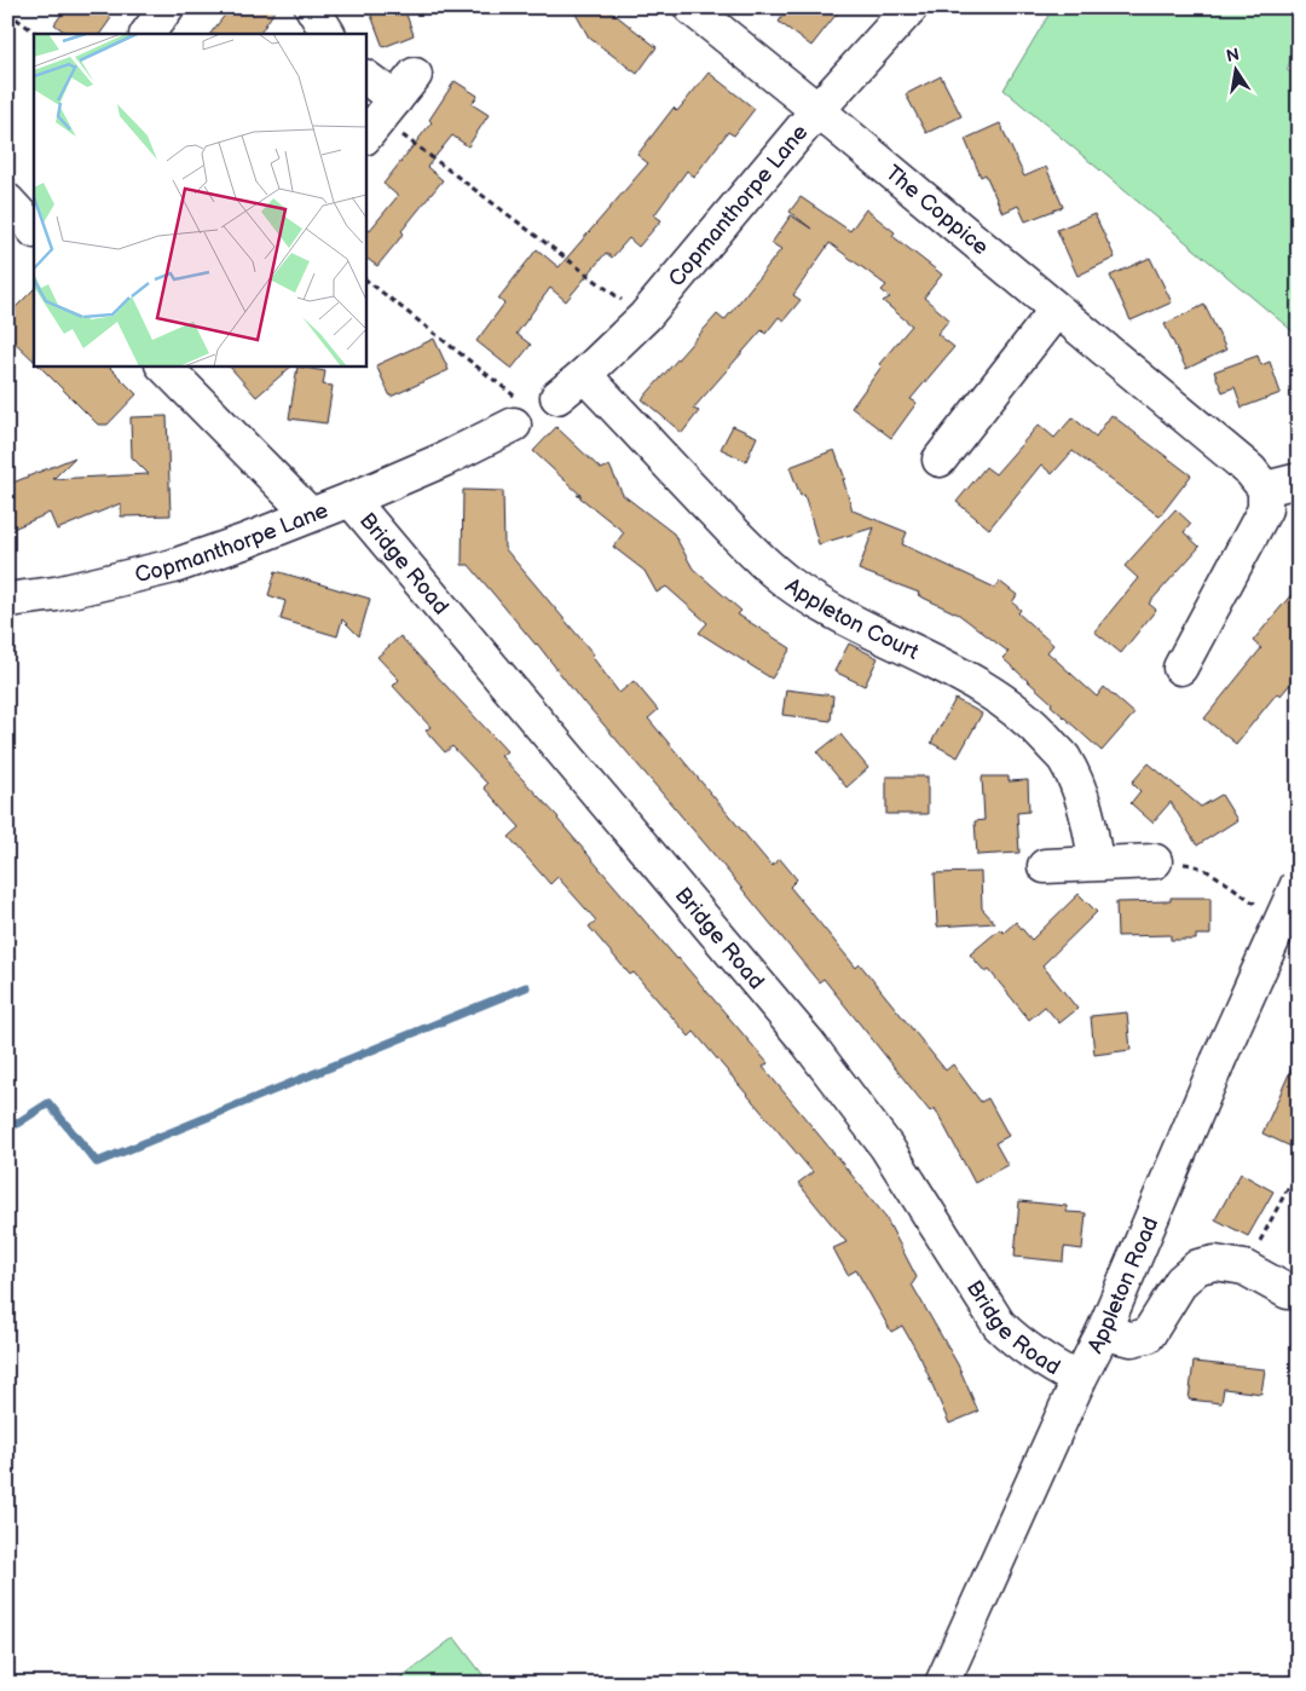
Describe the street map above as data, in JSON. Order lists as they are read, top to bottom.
{
  "streets": {
    "street": [
      "Copmanthorpe Lane",
      "The Coppice",
      "Bridge Road",
      "Appleton Court",
      "Appleton Road"
    ]
  },
  "crossings": [
    ["Copmanthorpe Lane", "The Coppice"],
    ["Copmanthorpe Lane", "Bridge Road"],
    ["Copmanthorpe Lane", "Appleton Court"],
    ["Bridge Road", "Appleton Road"]
  ],
  "north": "top"
}
